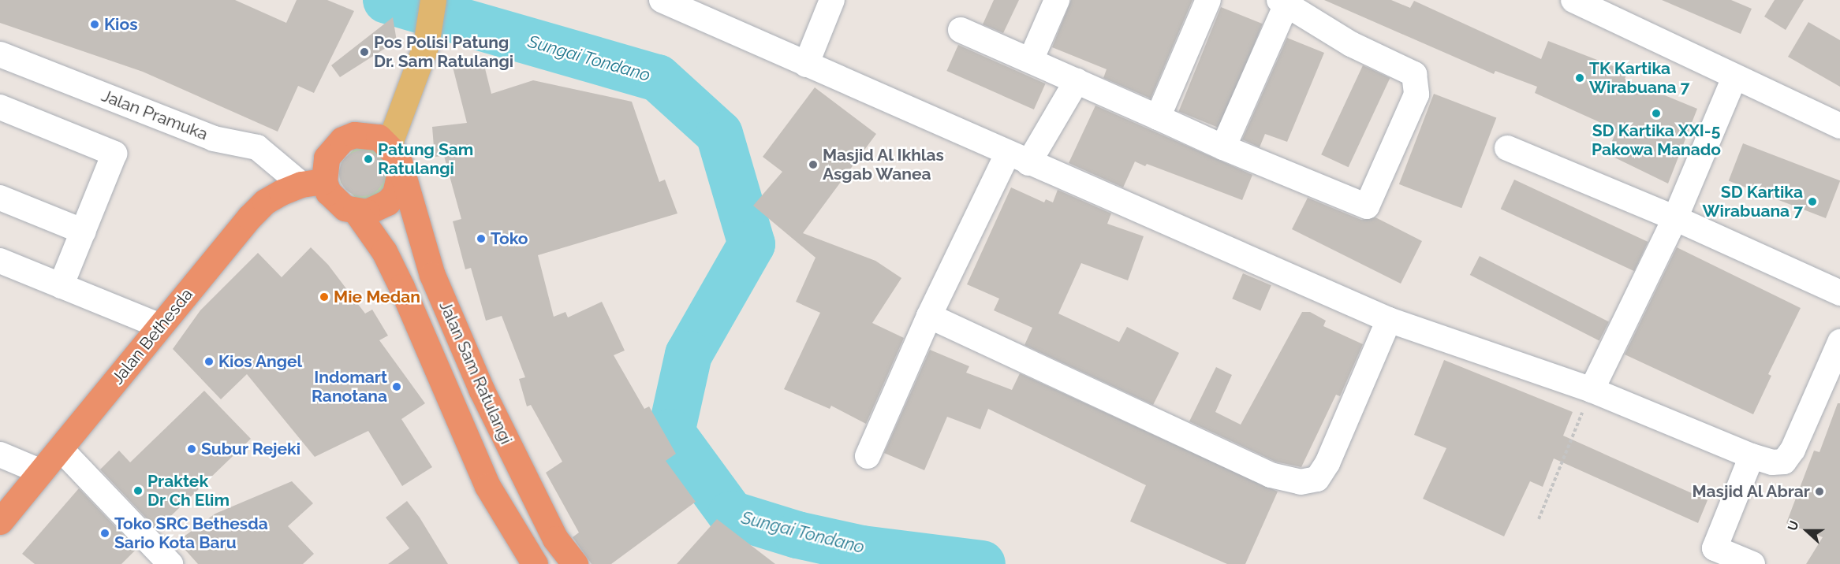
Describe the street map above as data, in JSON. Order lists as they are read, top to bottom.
{
  "streets": {
    "highway": ["Jalan Bethesda", "Jalan Sam Ratulangi"],
    "street": ["Jalan Pramuka"]
  },
  "crossings": [
    ["Jalan Pramuka", "Jalan Bethesda"],
    ["Jalan Pramuka", "Jalan Sam Ratulangi"],
    ["Jalan Bethesda", "Jalan Sam Ratulangi"]
  ],
  "water": ["Sungai Tondano"],
  "places": [
    "Kios",
    "Pos Polisi Patung Dr. Sam Ratulangi",
    "TK Kartika Wirabuana 7",
    "SD Kartika XXI-5 Pakowa Manado",
    "Patung Sam Ratulangi",
    "Masjid Al Ikhlas Asgab Wanea",
    "SD Kartika Wirabuana 7",
    "Toko",
    "Mie Medan",
    "Kios Angel",
    "Indomart Ranotana",
    "Subur Rejeki",
    "Praktek Dr Ch Elim",
    "Masjid Al Abrar",
    "Toko SRC Bethesda Sario Kota Baru"
  ],
  "north": "left"
}
